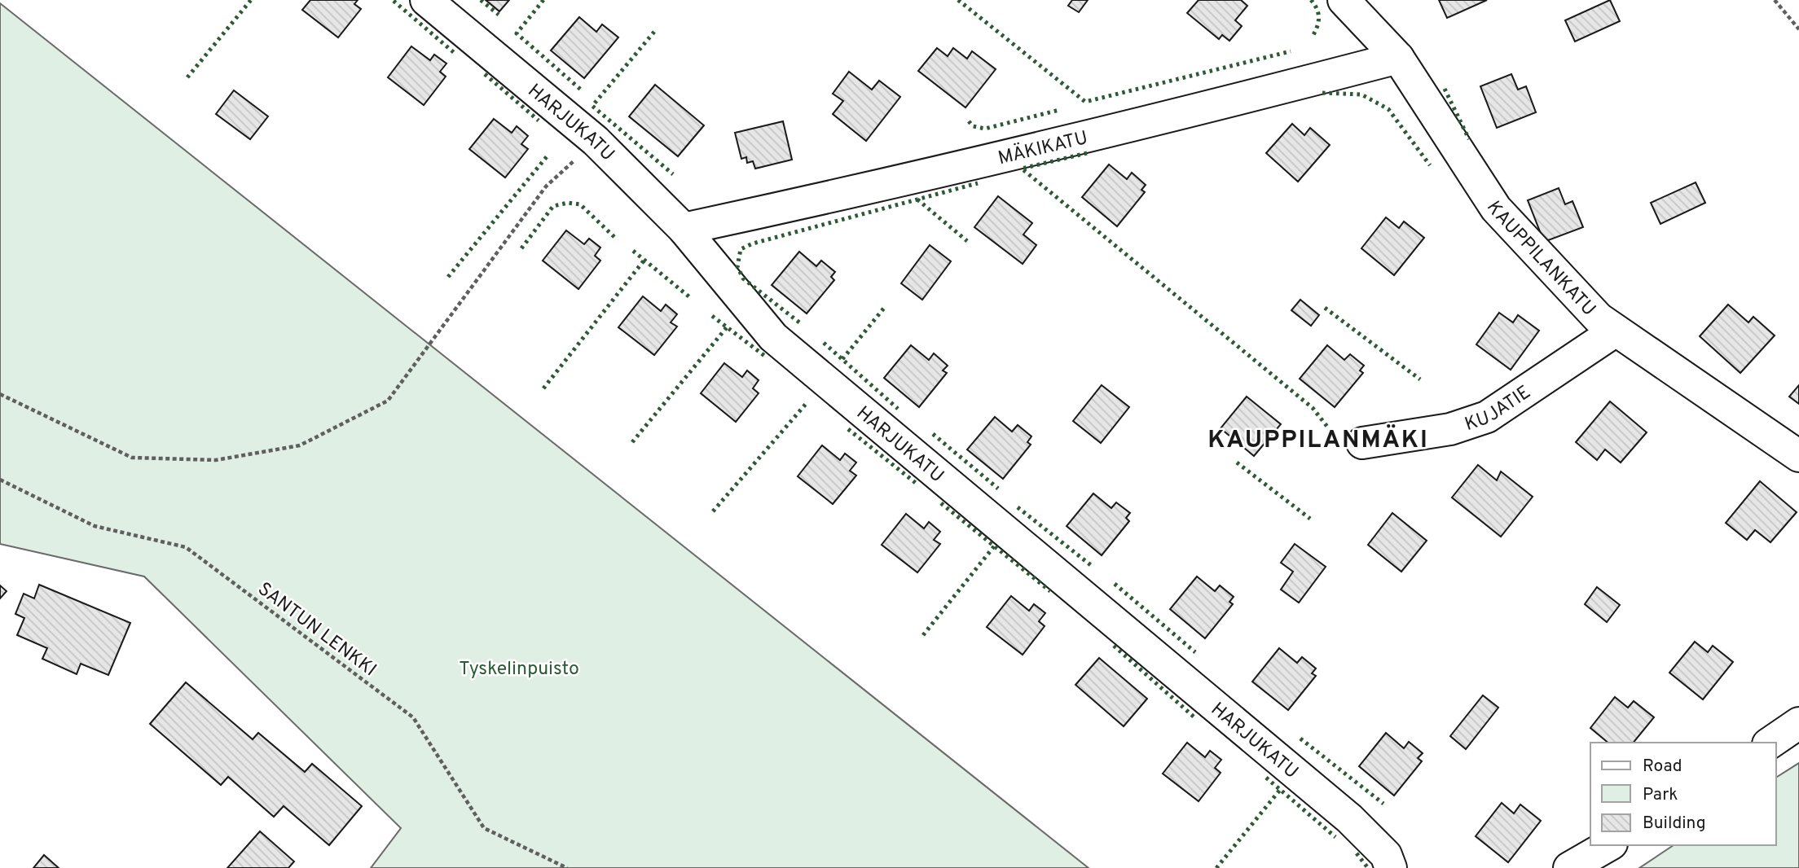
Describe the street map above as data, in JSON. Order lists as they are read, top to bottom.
{
  "streets": {
    "street": [
      "HARJUKATU",
      "MÄKIKATU",
      "KAUPPILANKATU",
      "KUJATIE"
    ],
    "path": ["SANTUN LENKKI"]
  },
  "crossings": [
    ["HARJUKATU", "MÄKIKATU"],
    ["MÄKIKATU", "KAUPPILANKATU"],
    ["KAUPPILANKATU", "KUJATIE"]
  ],
  "districts": ["KAUPPILANMÄKI"],
  "parks": ["Tyskelinpuisto"],
  "legend": ["Road", "Park", "Building"]
}
